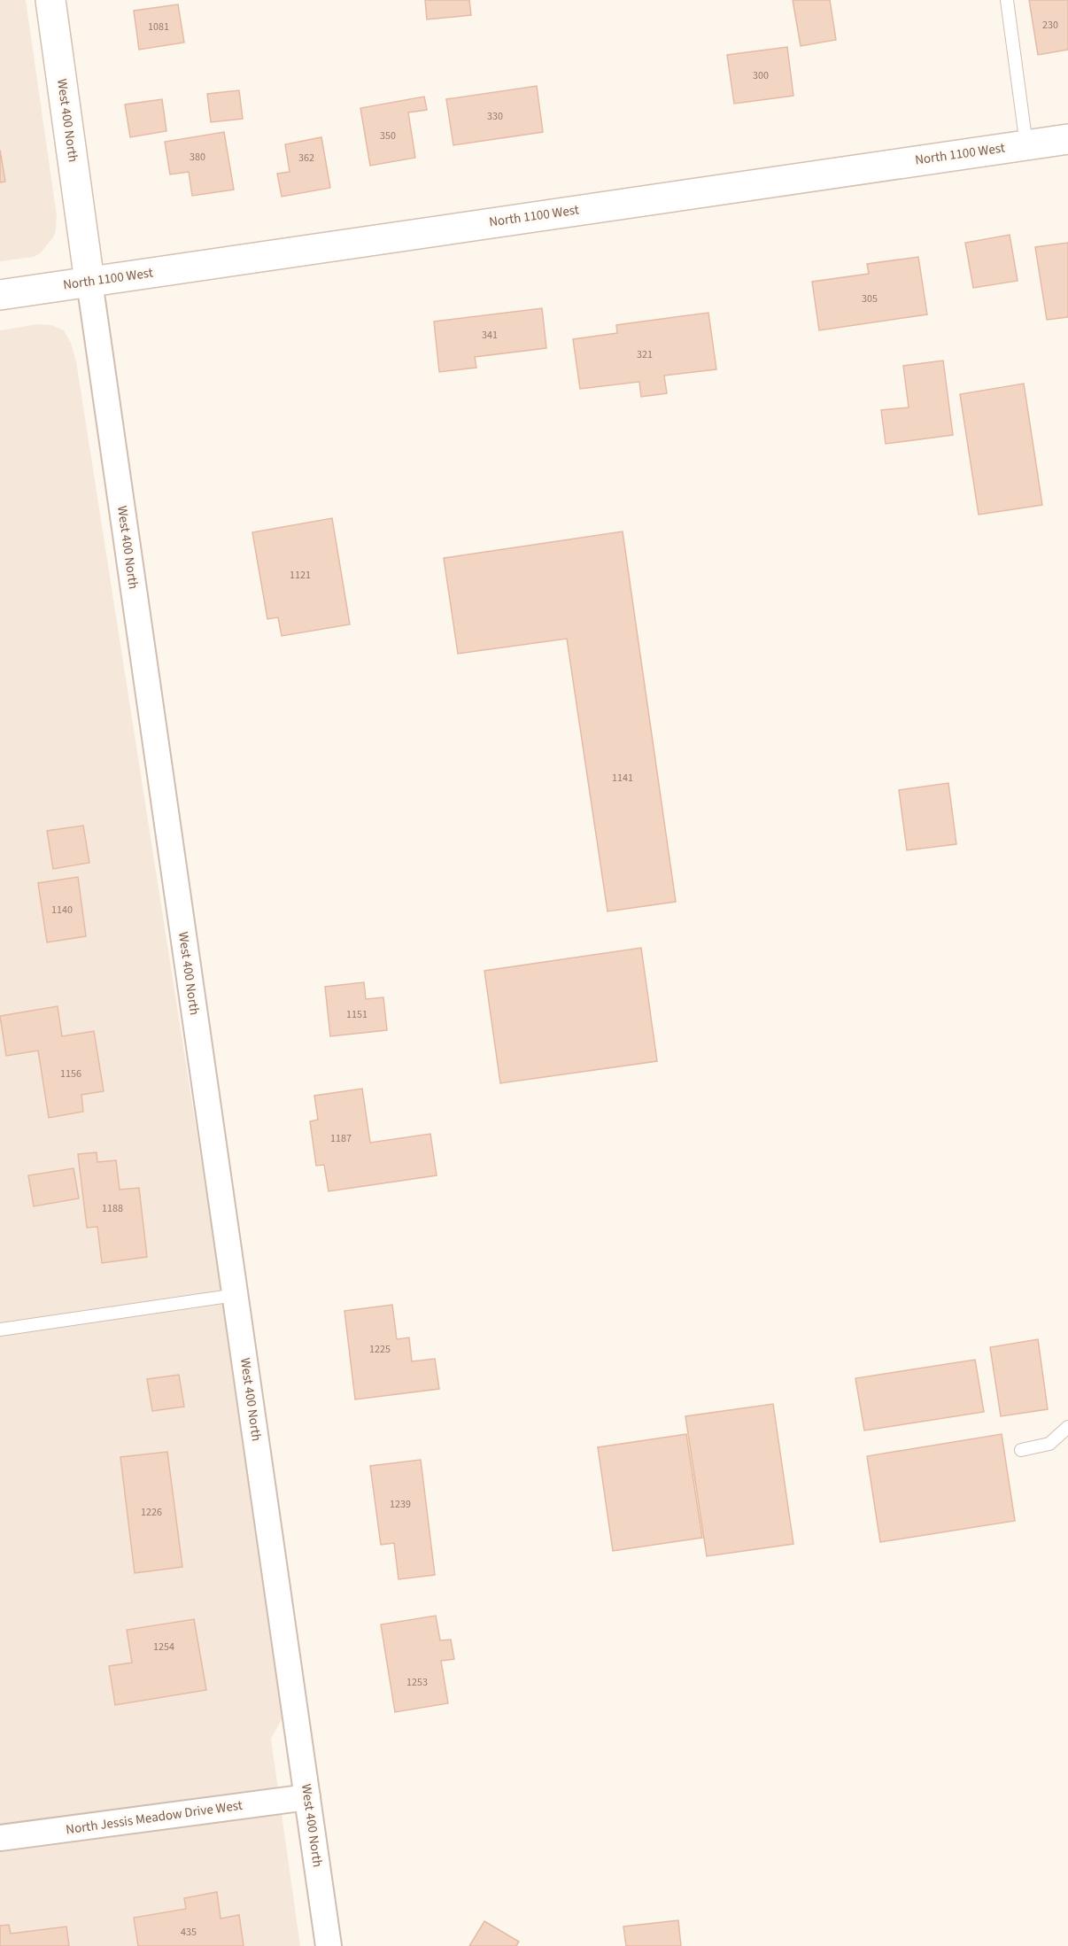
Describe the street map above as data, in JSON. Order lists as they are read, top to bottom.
{
  "streets": {
    "street": ["West 400 North", "North 1100 West", "North Jessis Meadow Drive West"]
  },
  "crossings": [
    ["West 400 North", "North 1100 West"],
    ["West 400 North", "North Jessis Meadow Drive West"]
  ],
  "house_numbers": [
    "230",
    "1081",
    "300",
    "330",
    "350",
    "380",
    "362",
    "305",
    "341",
    "321",
    "1121",
    "1141",
    "1140",
    "1151",
    "1156",
    "1187",
    "1188",
    "1225",
    "1239",
    "1226",
    "1254",
    "1253",
    "435"
  ]
}
